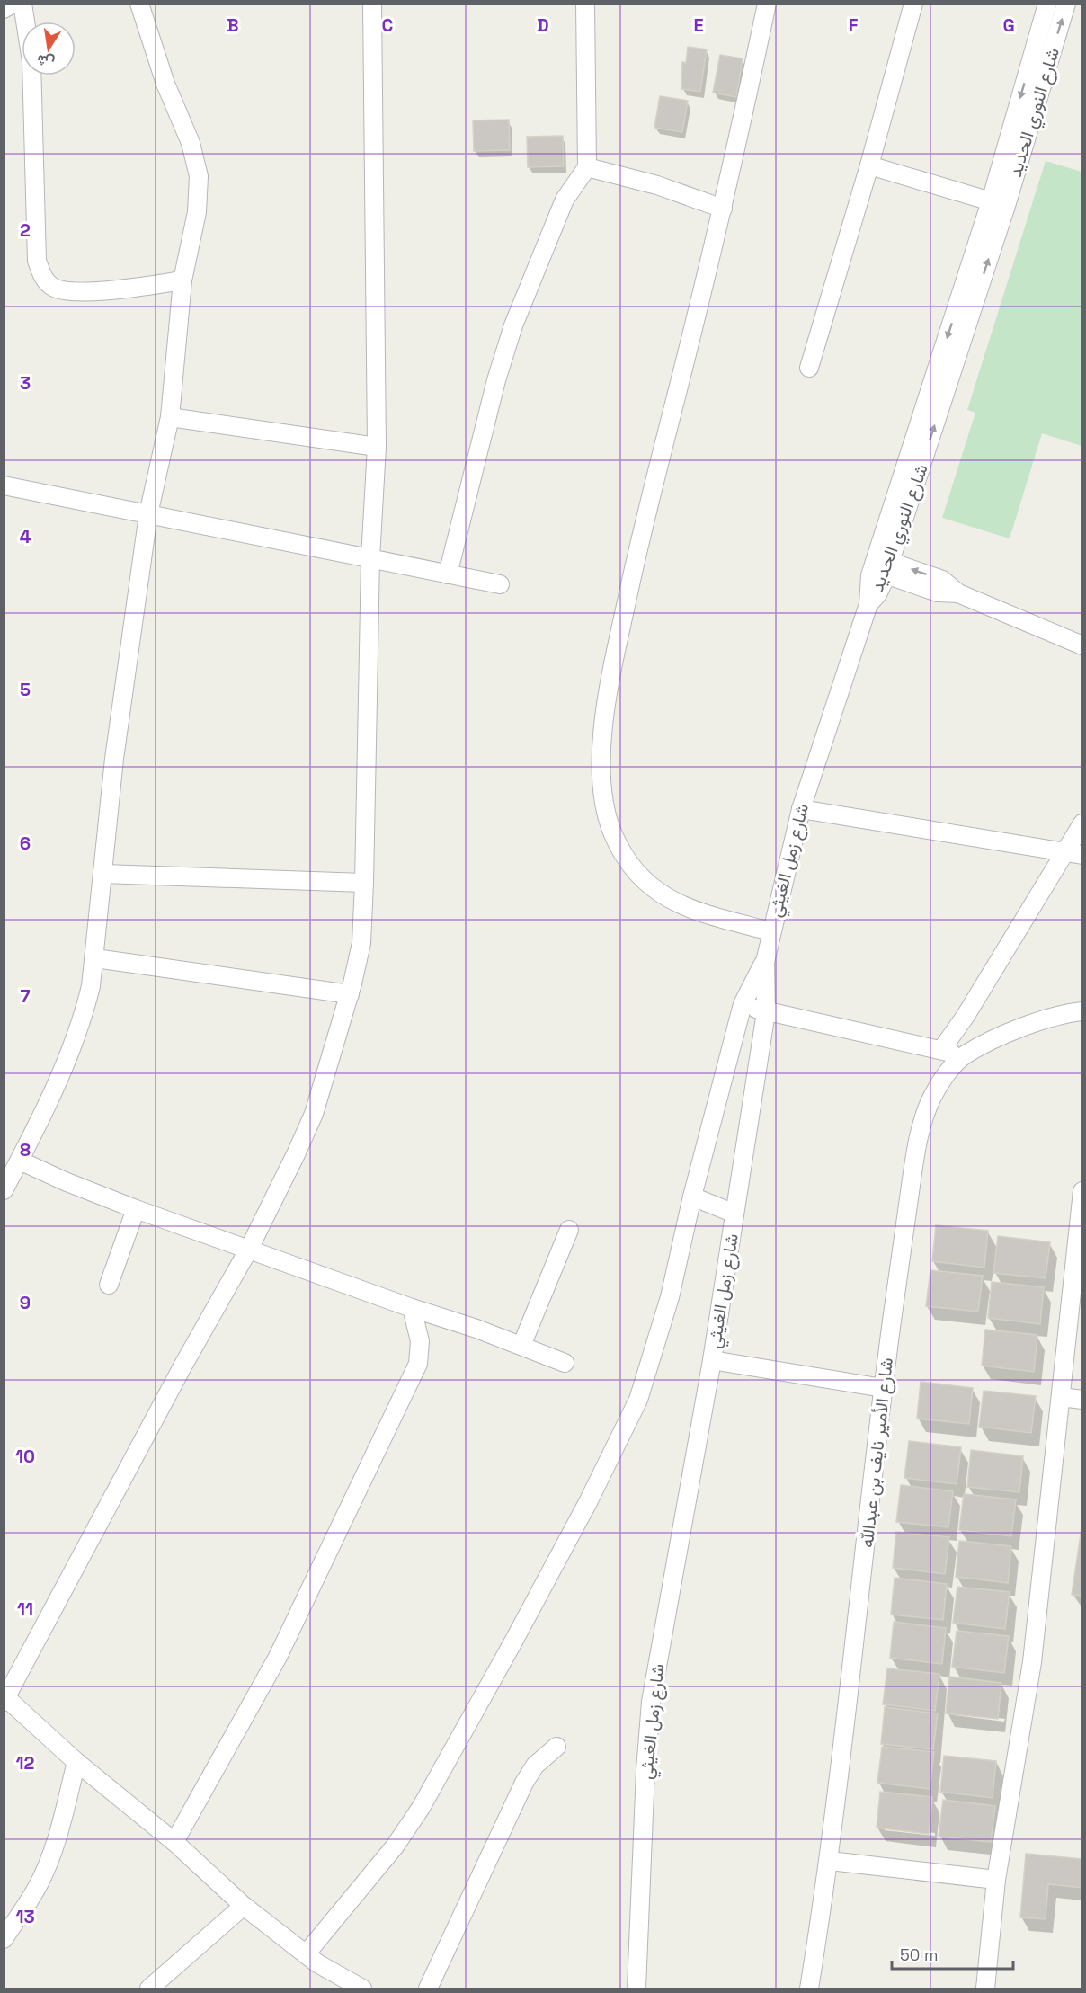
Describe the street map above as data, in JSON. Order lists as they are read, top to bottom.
{
  "streets": {
    "street": ["شارع النوري الحديد", "شارع زمل الغيثي", "شارع الأمير نايف بن عبدالله"]
  },
  "crossings": [
    ["شارع النوري الحديد", "شارع زمل الغيثي"]
  ],
  "scale_bar": "50 m",
  "north": "bottom",
  "grid": {
    "columns": [
      "B",
      "C",
      "D",
      "E",
      "F",
      "G"
    ],
    "rows": [
      "2",
      "3",
      "4",
      "5",
      "6",
      "7",
      "8",
      "9",
      "10",
      "11",
      "12",
      "13"
    ]
  }
}
